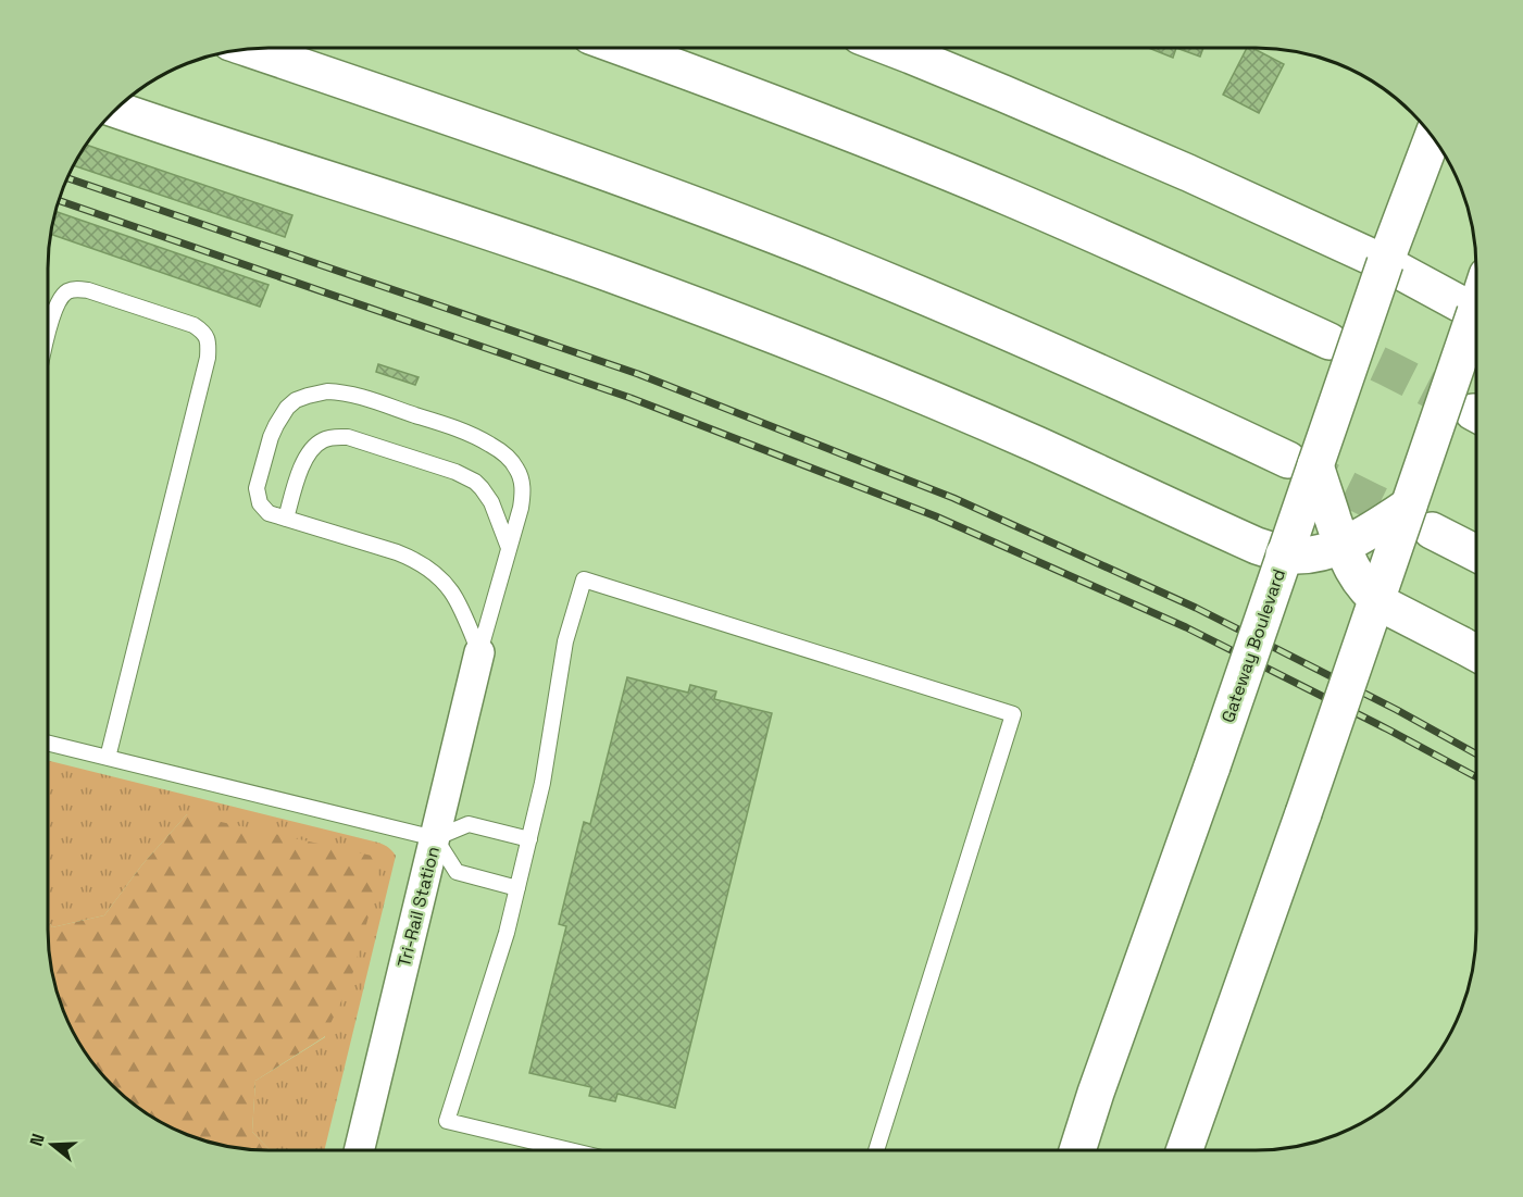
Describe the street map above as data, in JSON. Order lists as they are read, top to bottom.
{
  "streets": {
    "main road": ["Gateway Boulevard"],
    "street": ["Tri-Rail Station"]
  },
  "north": "left"
}
